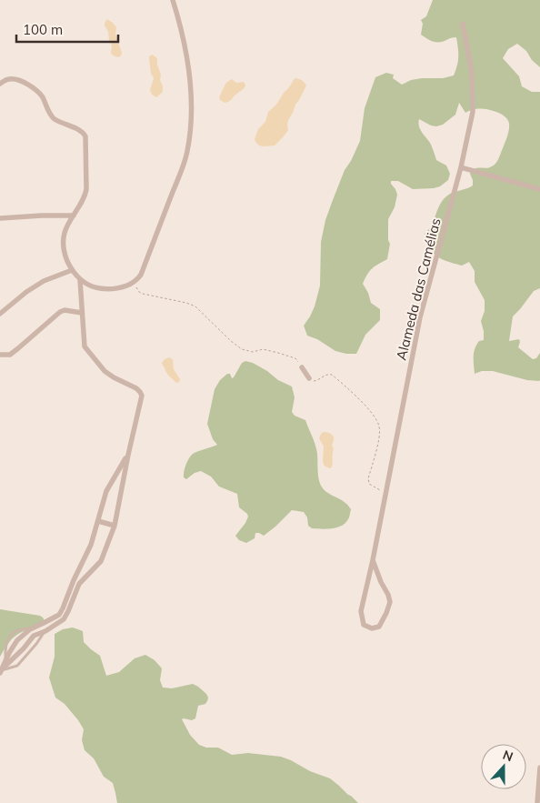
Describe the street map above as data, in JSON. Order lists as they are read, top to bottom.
{
  "streets": {
    "street": ["Alameda das Camélias"]
  },
  "scale_bar": "100 m",
  "north": "top"
}
